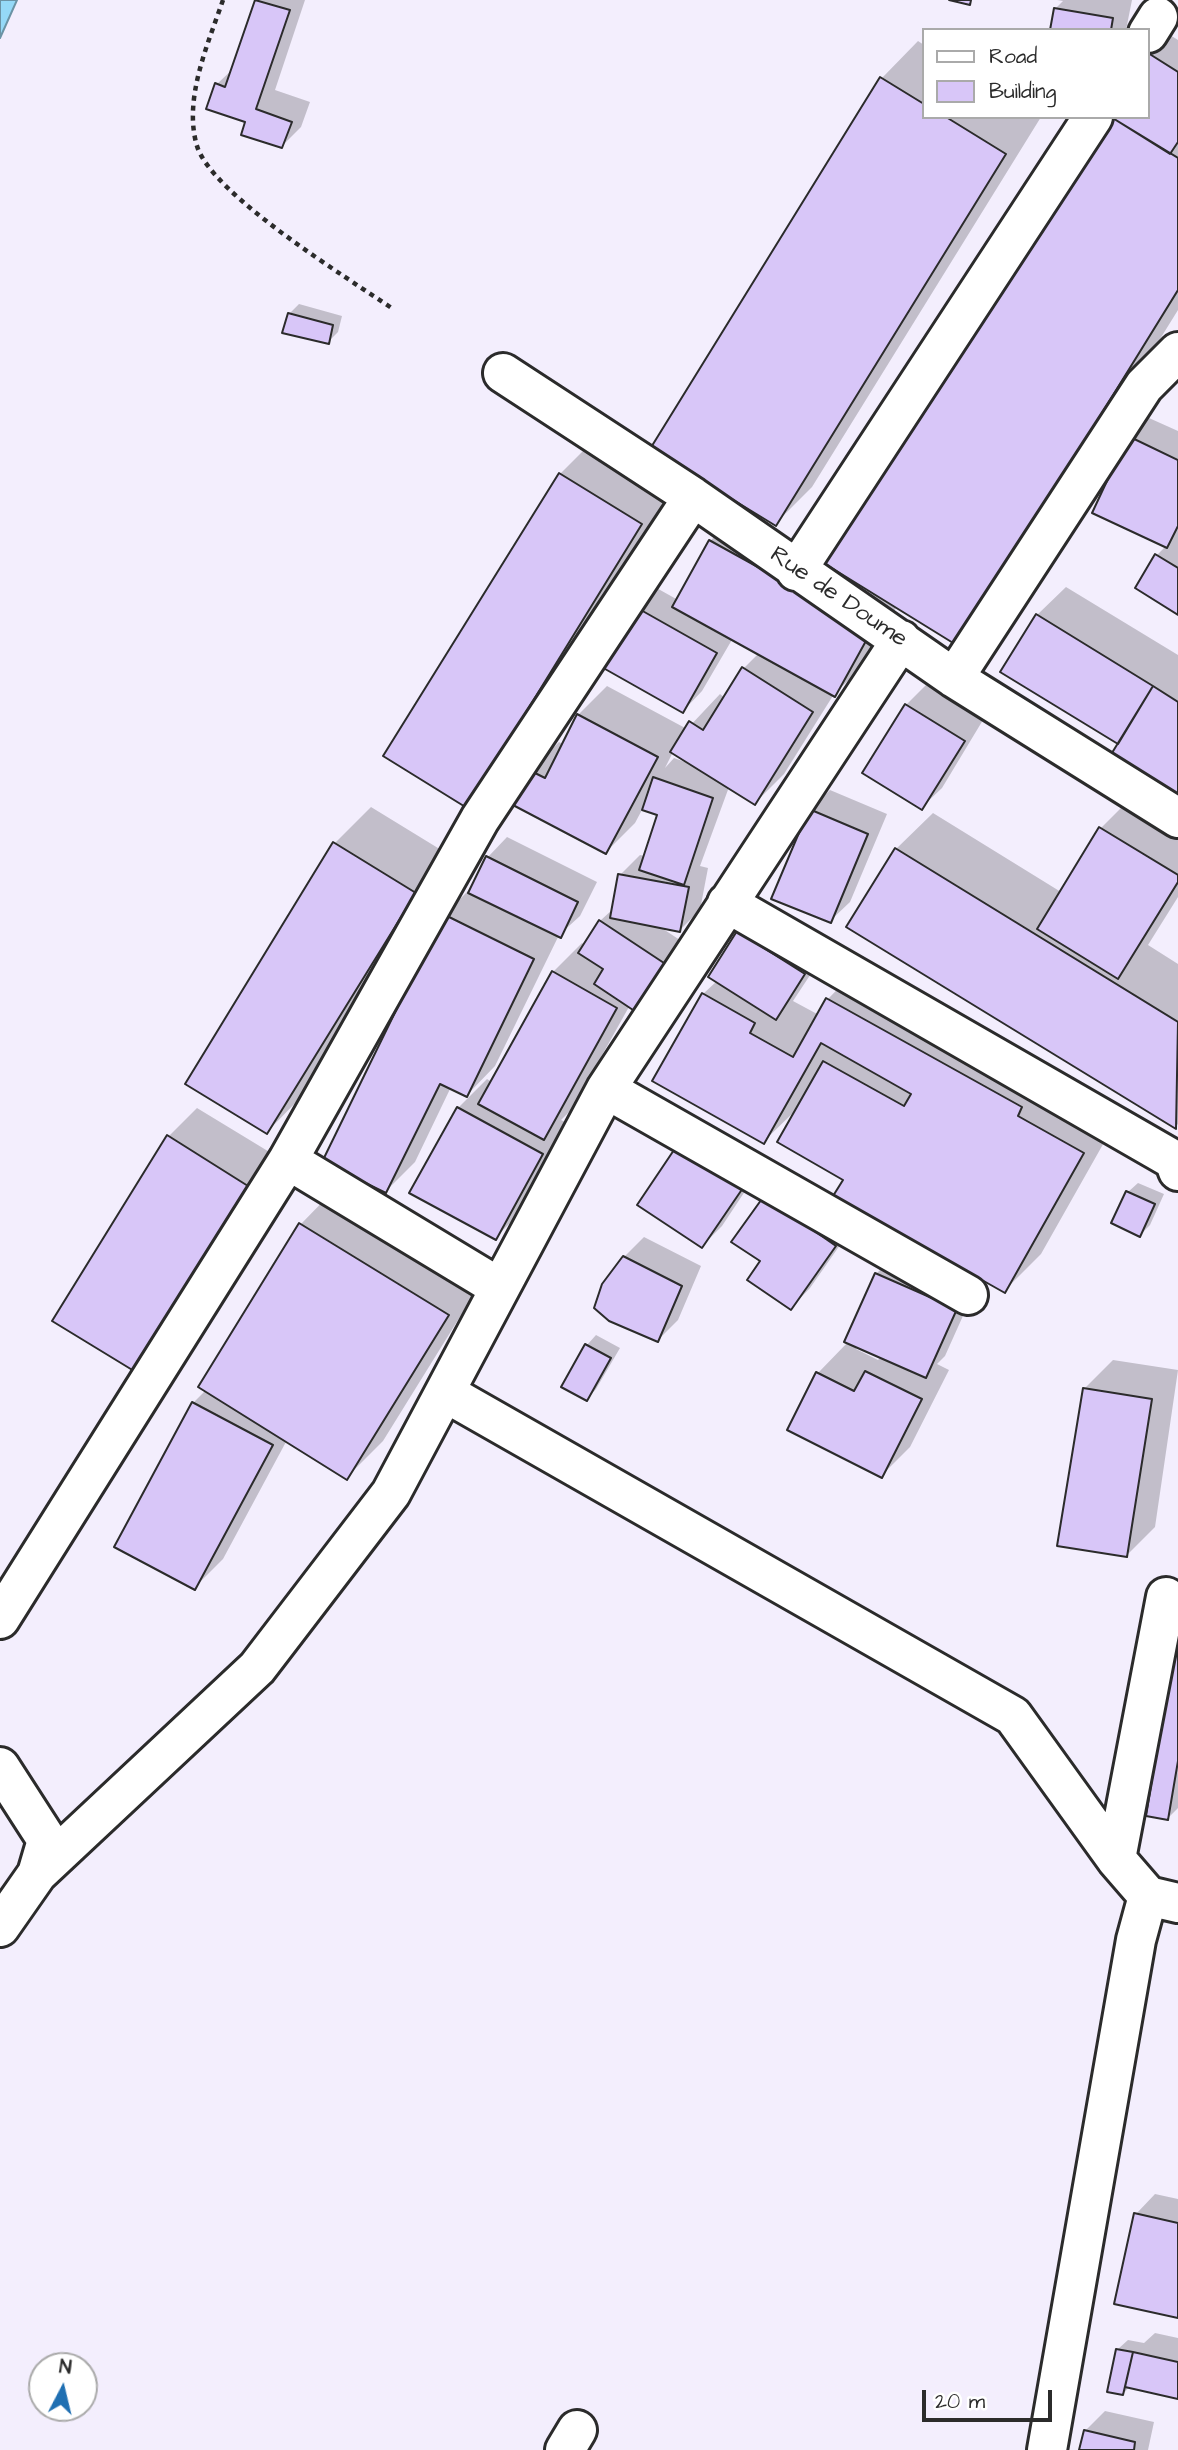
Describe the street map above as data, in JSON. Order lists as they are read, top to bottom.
{
  "streets": {
    "street": ["Rue de Doume"]
  },
  "legend": ["Road", "Building"],
  "scale_bar": "20 m",
  "north": "top"
}
